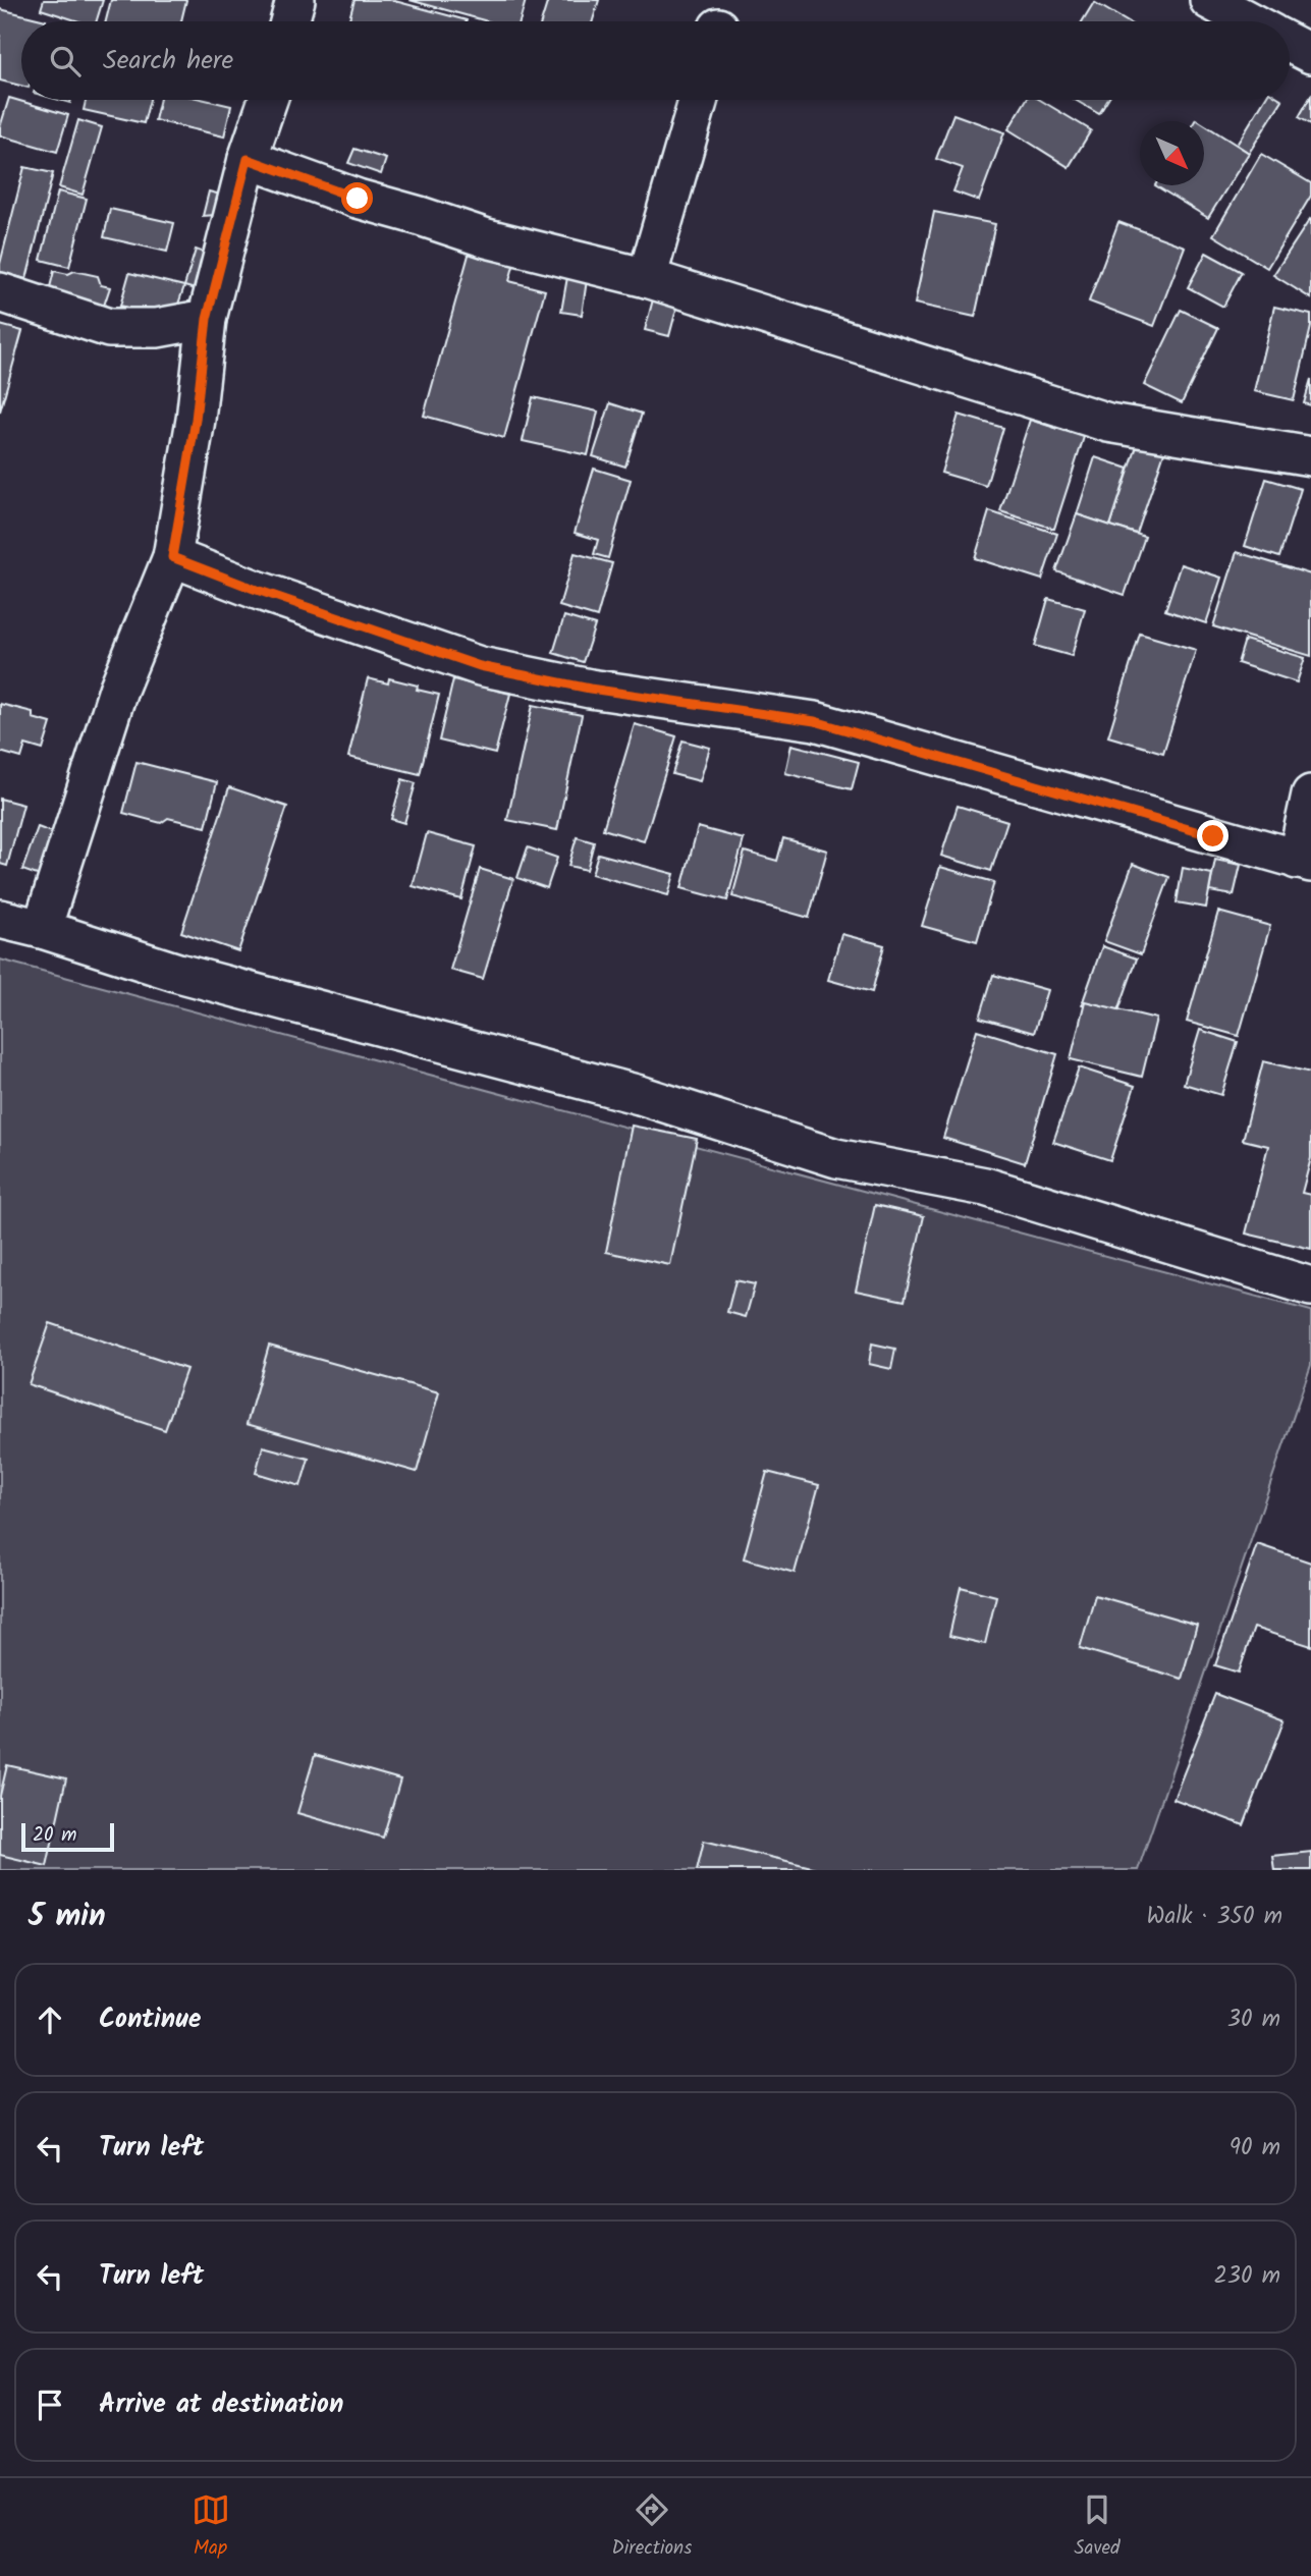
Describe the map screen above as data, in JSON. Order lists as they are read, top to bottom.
{
  "scale_bar": "20 m",
  "north": "bottom right",
  "page": {
    "search": "Search here",
    "scale": "20 m",
    "heading": ["5 min", "Walk · 350 m"],
    "list": [
      ["Continue", "30 m"],
      ["Turn left", "90 m"],
      ["Turn left", "230 m"],
      "Arrive at destination"
    ],
    "nav": ["Map", "Directions", "Saved"]
  }
}
